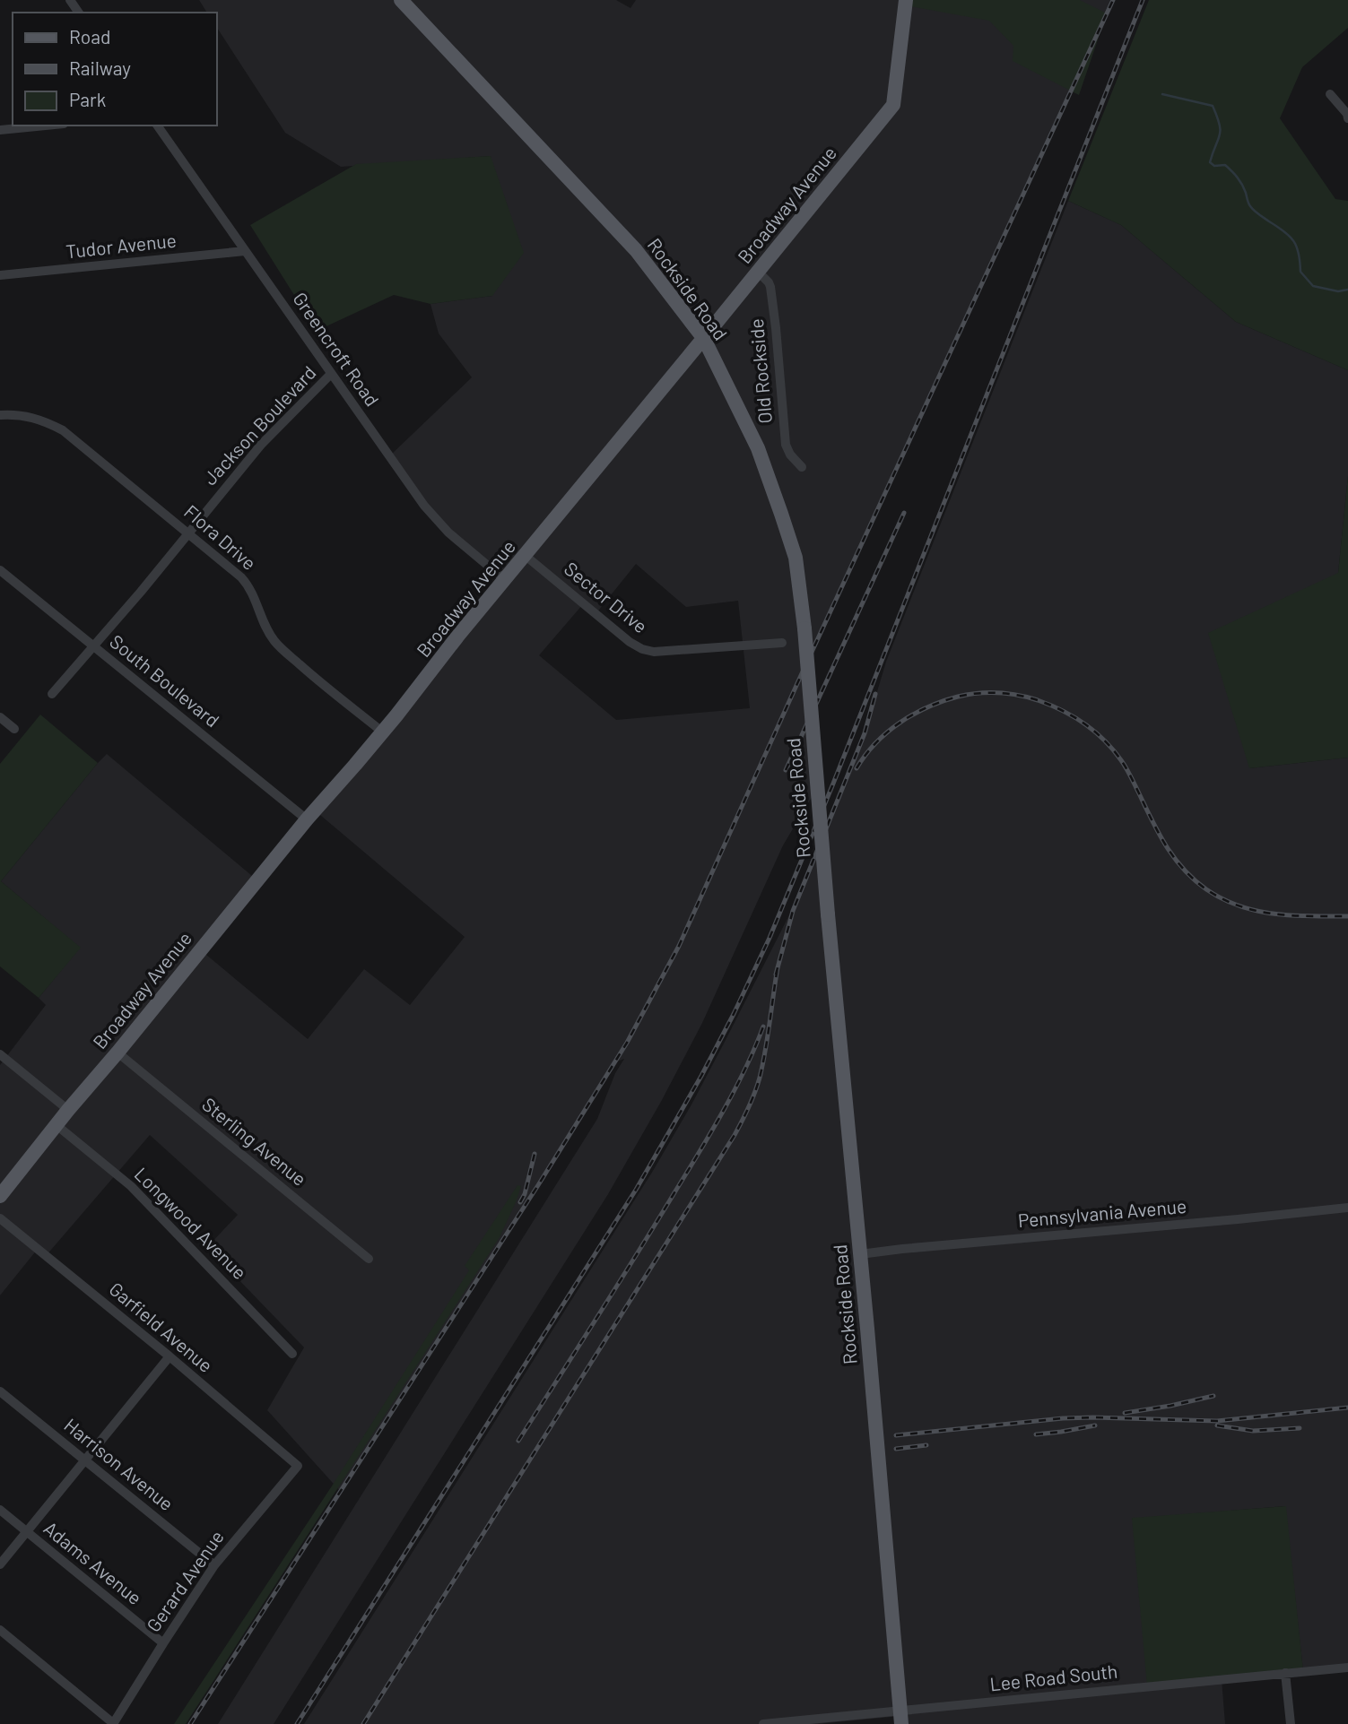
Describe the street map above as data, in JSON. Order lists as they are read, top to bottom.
{
  "streets": {
    "main road": ["Broadway Avenue", "Rockside Road"],
    "street": [
      "Tudor Avenue",
      "Greencroft Road",
      "Old Rockside",
      "Jackson Boulevard",
      "Flora Drive",
      "Sector Drive",
      "South Boulevard",
      "Sterling Avenue",
      "Pennsylvania Avenue",
      "Longwood Avenue",
      "Garfield Avenue",
      "Harrison Avenue",
      "Adams Avenue",
      "Gerard Avenue",
      "Lee Road South"
    ]
  },
  "crossings": [
    ["Broadway Avenue", "Rockside Road"],
    ["Broadway Avenue", "Greencroft Road"],
    ["Broadway Avenue", "Old Rockside"],
    ["Broadway Avenue", "Flora Drive"],
    ["Broadway Avenue", "Sector Drive"],
    ["Broadway Avenue", "South Boulevard"],
    ["Broadway Avenue", "Sterling Avenue"],
    ["Broadway Avenue", "Longwood Avenue"],
    ["Tudor Avenue", "Greencroft Road"],
    ["Rockside Road", "Pennsylvania Avenue"],
    ["Rockside Road", "Lee Road South"],
    ["Greencroft Road", "Jackson Boulevard"],
    ["Jackson Boulevard", "Flora Drive"],
    ["Jackson Boulevard", "South Boulevard"],
    ["Garfield Avenue", "Gerard Avenue"],
    ["Harrison Avenue", "Gerard Avenue"],
    ["Adams Avenue", "Gerard Avenue"]
  ],
  "legend": ["Road", "Railway", "Park"]
}
